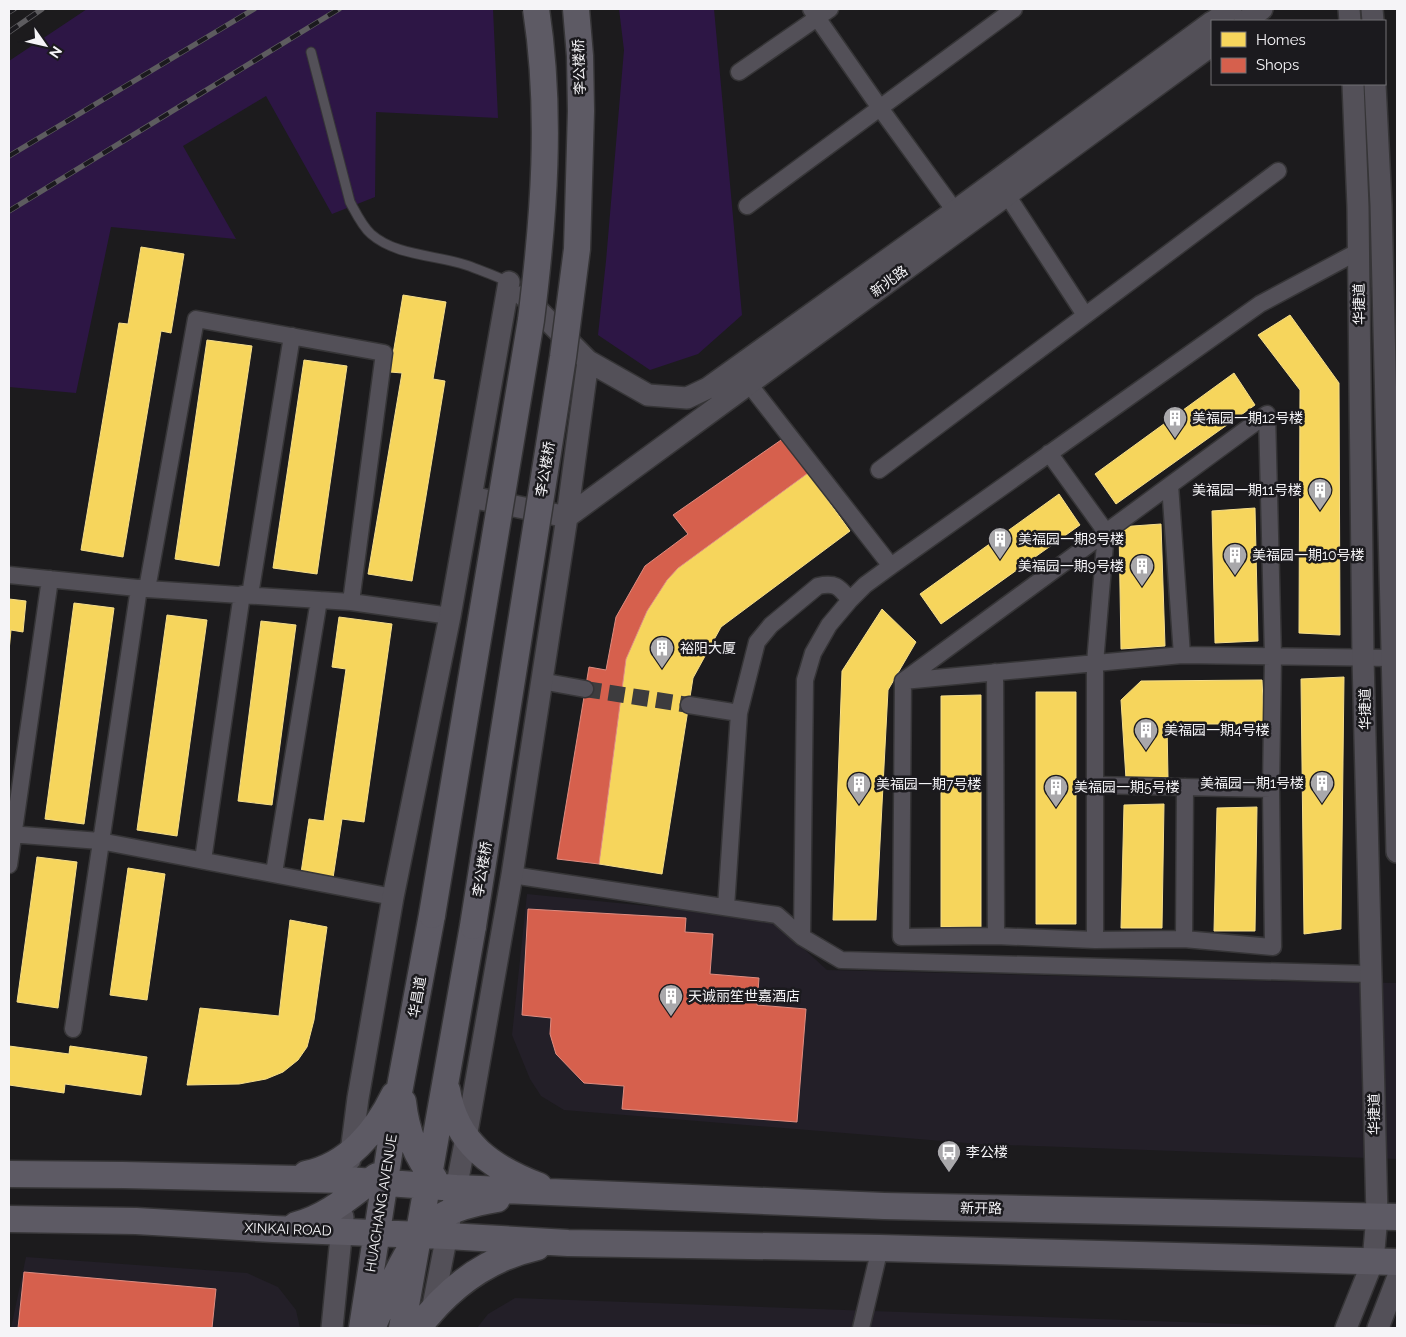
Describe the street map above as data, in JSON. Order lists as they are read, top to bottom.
{
  "streets": {
    "main road": [
      "李公楼桥",
      "华昌道",
      "HUACHANG AVENUE",
      "新开路",
      "XINKAI ROAD"
    ],
    "street": ["新兆路", "华捷道"]
  },
  "crossings": [
    ["华捷道", "新开路"],
    ["华昌道", "HUACHANG AVENUE"],
    ["HUACHANG AVENUE", "XINKAI ROAD"],
    ["新开路", "XINKAI ROAD"]
  ],
  "places": {
    "building": [
      "美福园一期12号楼",
      "美福园一期11号楼",
      "美福园一期8号楼",
      "美福园一期10号楼",
      "美福园一期9号楼",
      "裕阳大厦",
      "美福园一期4号楼",
      "美福园一期1号楼",
      "美福园一期7号楼",
      "美福园一期5号楼",
      "天诚丽笙世嘉酒店"
    ],
    "bus stop": ["李公楼"]
  },
  "legend": ["Homes", "Shops"],
  "north": "bottom right"
}
